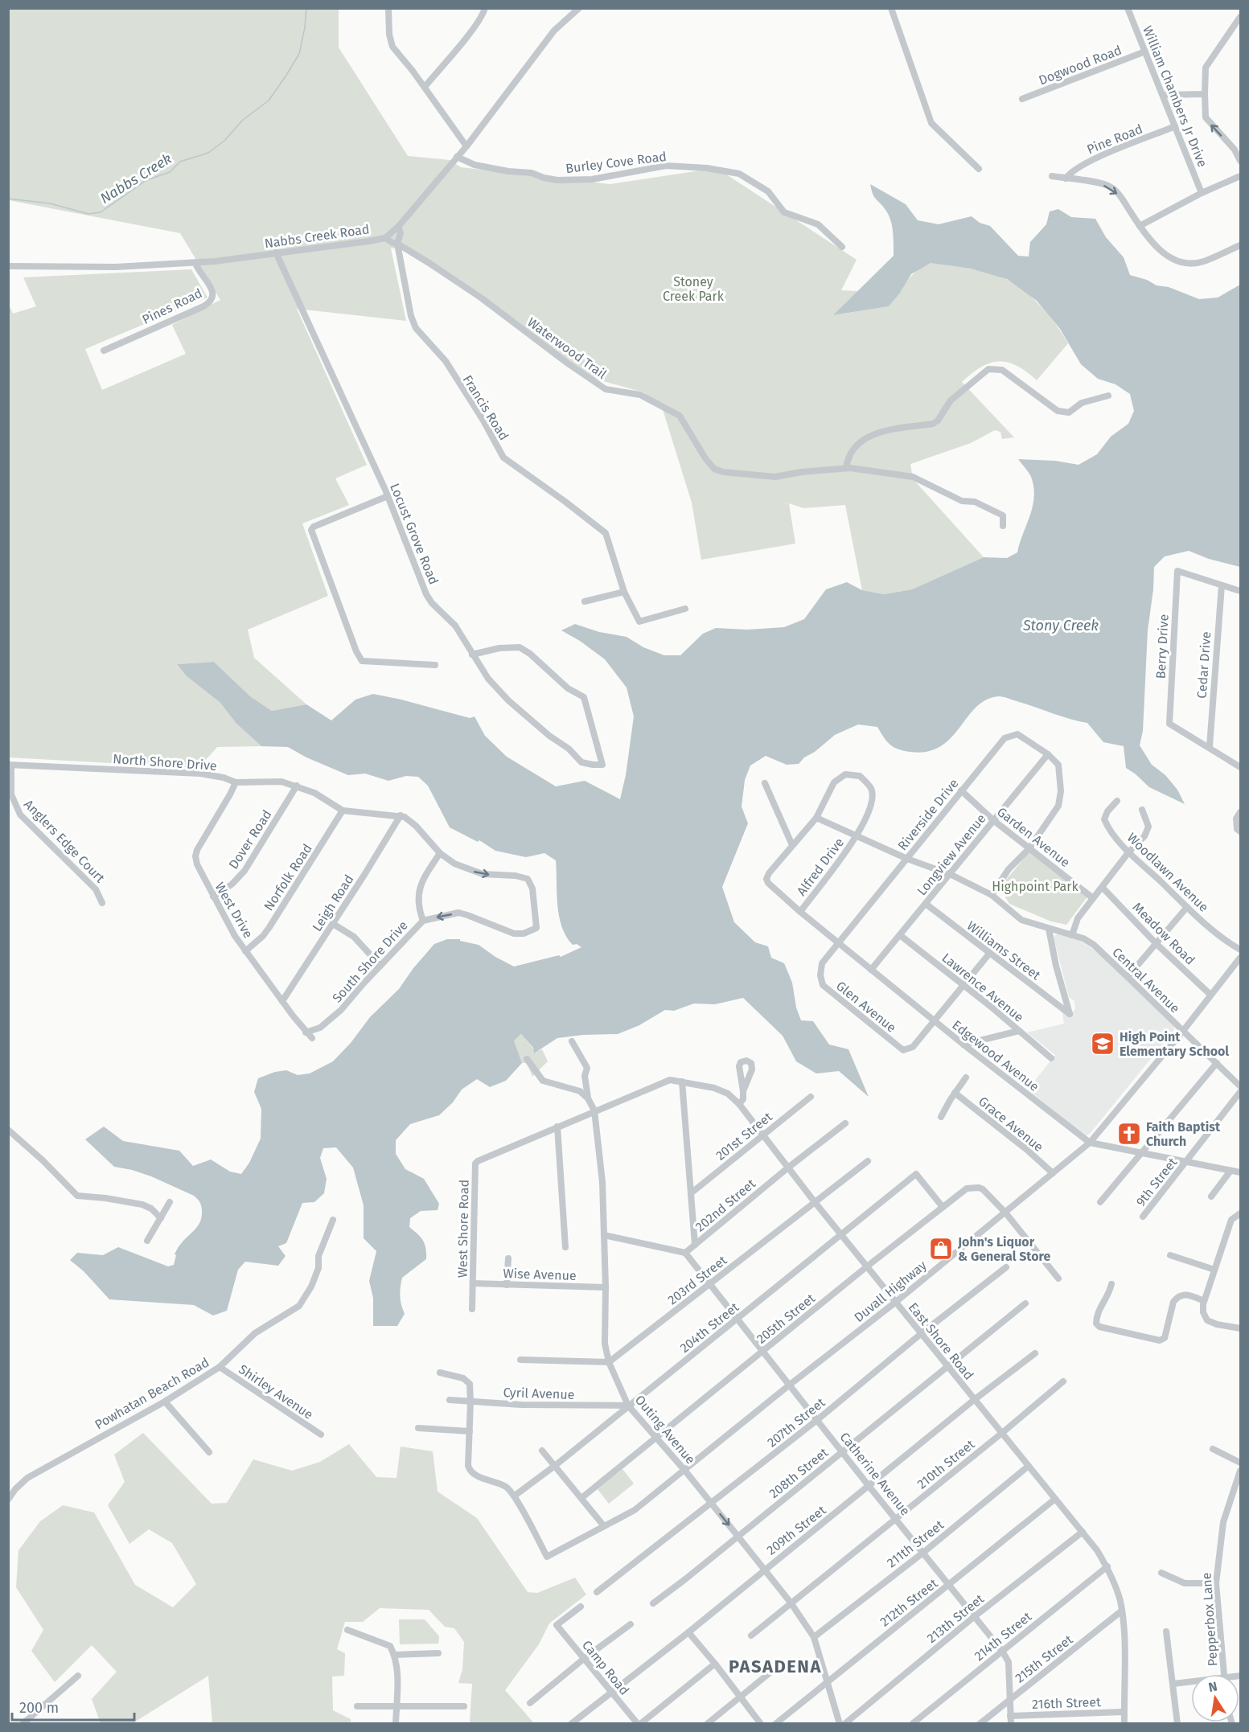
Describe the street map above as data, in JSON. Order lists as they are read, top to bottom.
{
  "streets": {
    "street": [
      "Dogwood Road",
      "William Chambers Jr Drive",
      "Pine Road",
      "Burley Cove Road",
      "Nabbs Creek Road",
      "Pines Road",
      "Waterwood Trail",
      "Francis Road",
      "Locust Grove Road",
      "Berry Drive",
      "Cedar Drive",
      "North Shore Drive",
      "Riverside Drive",
      "Garden Avenue",
      "Dover Road",
      "Anglers Edge Court",
      "Longview Avenue",
      "Alfred Drive",
      "Woodlawn Avenue",
      "Norfolk Road",
      "Leigh Road",
      "West Drive",
      "Meadow Road",
      "Williams Street",
      "South Shore Drive",
      "Central Avenue",
      "Lawrence Avenue",
      "Glen Avenue",
      "Edgewood Avenue",
      "Grace Avenue",
      "201st Street",
      "9th Street",
      "202nd Street",
      "West Shore Road",
      "Wise Avenue",
      "203rd Street",
      "Duvall Highway",
      "205th Street",
      "204th Street",
      "East Shore Road",
      "Shirley Avenue",
      "Powhatan Beach Road",
      "Cyril Avenue",
      "207th Street",
      "Outing Avenue",
      "210th Street",
      "208th Street",
      "Catherine Avenue",
      "209th Street",
      "211th Street",
      "212th Street",
      "213th Street",
      "Pepperbox Lane",
      "214th Street",
      "215th Street",
      "Camp Road",
      "216th Street"
    ]
  },
  "crossings": [
    ["Dogwood Road", "William Chambers Jr Drive"],
    ["William Chambers Jr Drive", "Pine Road"],
    ["Burley Cove Road", "Nabbs Creek Road"],
    ["Nabbs Creek Road", "Pines Road"],
    ["Nabbs Creek Road", "Locust Grove Road"],
    ["Waterwood Trail", "Francis Road"],
    ["Berry Drive", "Cedar Drive"],
    ["North Shore Drive", "Dover Road"],
    ["North Shore Drive", "Anglers Edge Court"],
    ["North Shore Drive", "Norfolk Road"],
    ["North Shore Drive", "Leigh Road"],
    ["North Shore Drive", "West Drive"],
    ["Riverside Drive", "Garden Avenue"],
    ["Riverside Drive", "Longview Avenue"],
    ["Riverside Drive", "Central Avenue"],
    ["Riverside Drive", "Glen Avenue"],
    ["Riverside Drive", "Edgewood Avenue"],
    ["Garden Avenue", "Longview Avenue"],
    ["Dover Road", "West Drive"],
    ["Longview Avenue", "Williams Street"],
    ["Longview Avenue", "Central Avenue"],
    ["Longview Avenue", "Lawrence Avenue"],
    ["Longview Avenue", "Edgewood Avenue"],
    ["Alfred Drive", "Central Avenue"],
    ["Alfred Drive", "Edgewood Avenue"],
    ["Norfolk Road", "West Drive"],
    ["Leigh Road", "West Drive"],
    ["West Drive", "South Shore Drive"],
    ["Meadow Road", "Duvall Highway"],
    ["Williams Street", "Central Avenue"],
    ["Central Avenue", "Duvall Highway"],
    ["Glen Avenue", "Edgewood Avenue"],
    ["Edgewood Avenue", "9th Street"],
    ["Edgewood Avenue", "Duvall Highway"],
    ["Grace Avenue", "Duvall Highway"],
    ["201st Street", "East Shore Road"],
    ["202nd Street", "East Shore Road"],
    ["202nd Street", "Catherine Avenue"],
    ["West Shore Road", "Wise Avenue"],
    ["West Shore Road", "East Shore Road"],
    ["West Shore Road", "Outing Avenue"],
    ["Wise Avenue", "Outing Avenue"],
    ["203rd Street", "East Shore Road"],
    ["203rd Street", "Outing Avenue"],
    ["203rd Street", "Catherine Avenue"],
    ["Duvall Highway", "205th Street"],
    ["Duvall Highway", "East Shore Road"],
    ["Duvall Highway", "Outing Avenue"],
    ["Duvall Highway", "Catherine Avenue"],
    ["205th Street", "204th Street"],
    ["205th Street", "East Shore Road"],
    ["205th Street", "Outing Avenue"],
    ["205th Street", "Catherine Avenue"],
    ["204th Street", "East Shore Road"],
    ["204th Street", "Cyril Avenue"],
    ["204th Street", "Outing Avenue"],
    ["204th Street", "Catherine Avenue"],
    ["East Shore Road", "207th Street"],
    ["East Shore Road", "Outing Avenue"],
    ["East Shore Road", "210th Street"],
    ["East Shore Road", "208th Street"],
    ["East Shore Road", "209th Street"],
    ["East Shore Road", "211th Street"],
    ["East Shore Road", "212th Street"],
    ["East Shore Road", "213th Street"],
    ["East Shore Road", "214th Street"],
    ["East Shore Road", "215th Street"],
    ["East Shore Road", "216th Street"],
    ["Shirley Avenue", "Powhatan Beach Road"],
    ["Cyril Avenue", "Outing Avenue"],
    ["207th Street", "Outing Avenue"],
    ["207th Street", "Catherine Avenue"],
    ["Outing Avenue", "210th Street"],
    ["Outing Avenue", "208th Street"],
    ["Outing Avenue", "209th Street"],
    ["Outing Avenue", "211th Street"],
    ["Outing Avenue", "212th Street"],
    ["210th Street", "Catherine Avenue"],
    ["208th Street", "Catherine Avenue"],
    ["Catherine Avenue", "209th Street"],
    ["Catherine Avenue", "211th Street"],
    ["Catherine Avenue", "212th Street"],
    ["Catherine Avenue", "213th Street"],
    ["Catherine Avenue", "214th Street"],
    ["Catherine Avenue", "215th Street"],
    ["Catherine Avenue", "216th Street"],
    ["209th Street", "Camp Road"]
  ],
  "districts": ["PASADENA"],
  "water": ["Nabbs Creek", "Stony Creek"],
  "parks": ["Stoney Creek Park", "Highpoint Park"],
  "places": {
    "school or university": ["High Point Elementary School"],
    "church": ["Faith Baptist Church"],
    "shop": ["John's Liquor & General Store"]
  },
  "scale_bar": "200 m",
  "north": "top"
}
